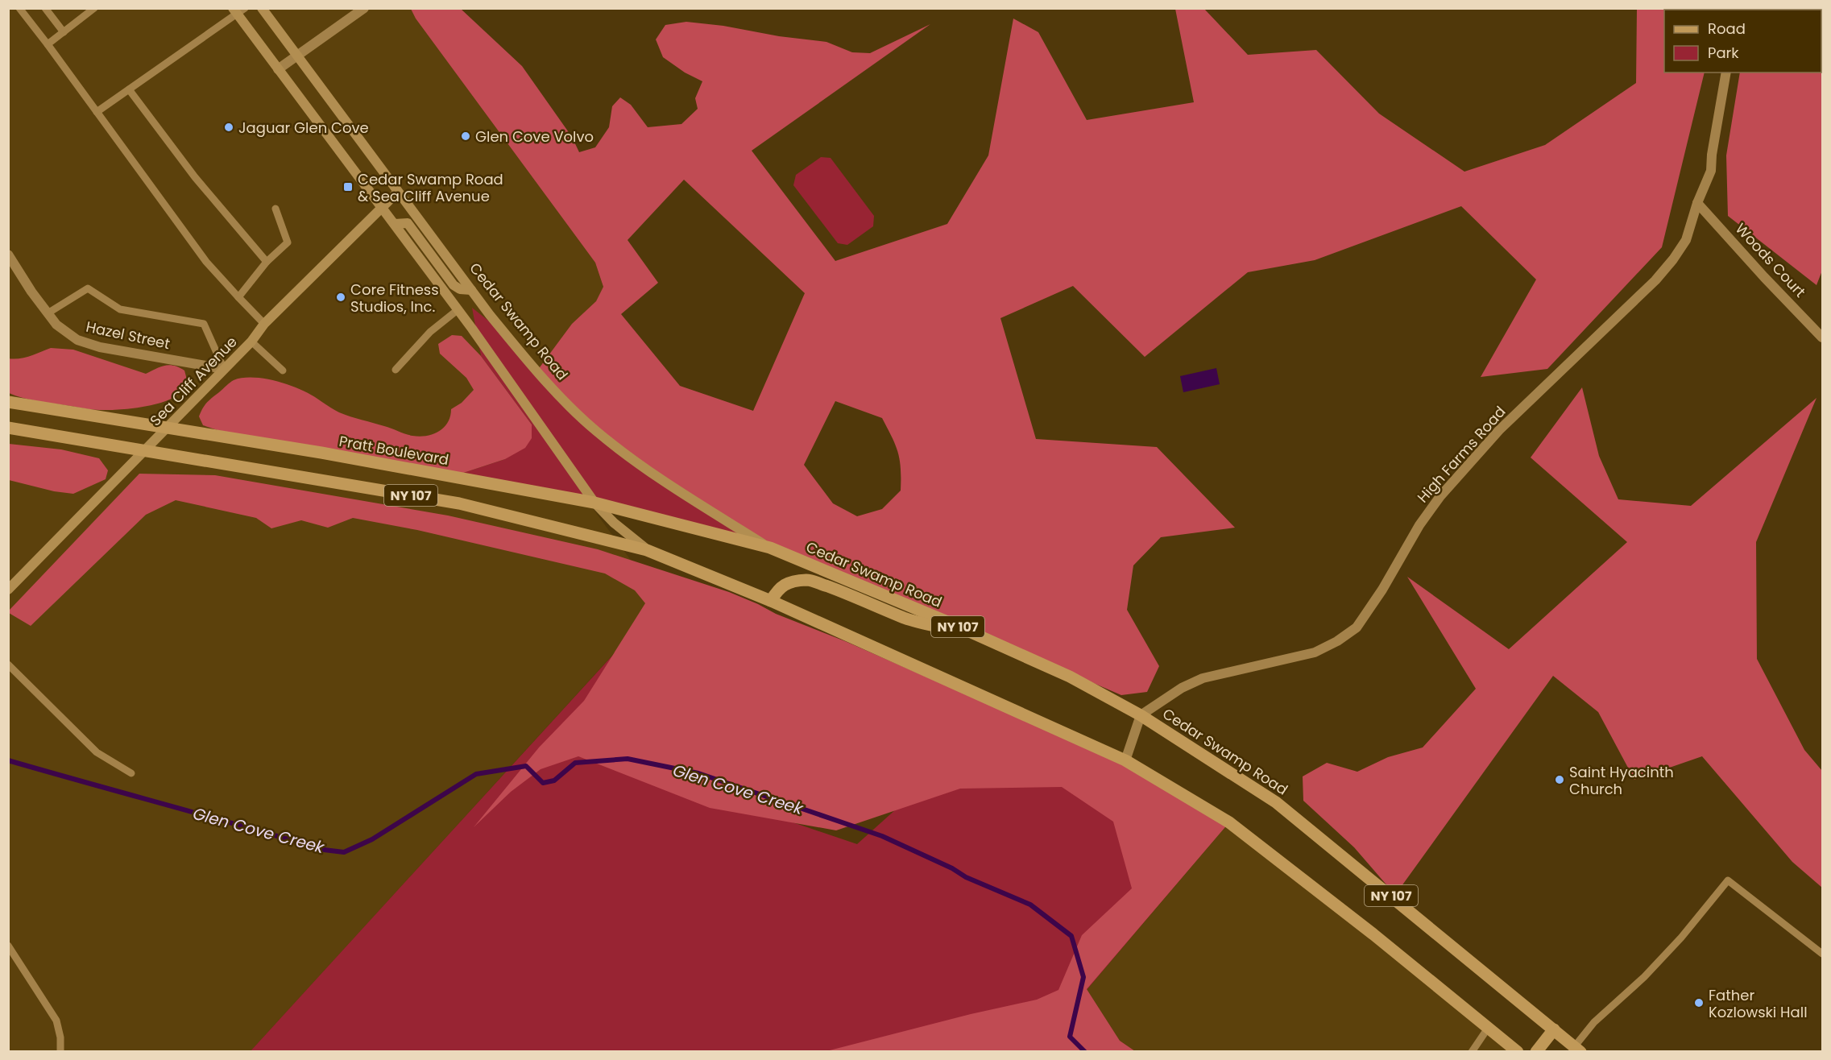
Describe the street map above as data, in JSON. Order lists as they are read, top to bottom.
{
  "streets": {
    "main road": [
      "Cedar Swamp Road",
      "Sea Cliff Avenue",
      "Pratt Boulevard",
      "NY 107"
    ],
    "street": ["Woods Court", "Hazel Street", "High Farms Road"]
  },
  "crossings": [
    ["Woods Court", "High Farms Road"],
    ["Cedar Swamp Road", "Sea Cliff Avenue"],
    ["Cedar Swamp Road", "Pratt Boulevard"],
    ["Cedar Swamp Road", "High Farms Road"],
    ["Hazel Street", "Sea Cliff Avenue"]
  ],
  "water": ["Glen Cove Creek"],
  "places": {
    "other": [
      "Jaguar Glen Cove",
      "Glen Cove Volvo",
      "Core Fitness Studios, Inc.",
      "Saint Hyacinth Church",
      "Father Kozlowski Hall"
    ],
    "transit": ["Cedar Swamp Road & Sea Cliff Avenue"]
  },
  "legend": ["Road", "Park"]
}
